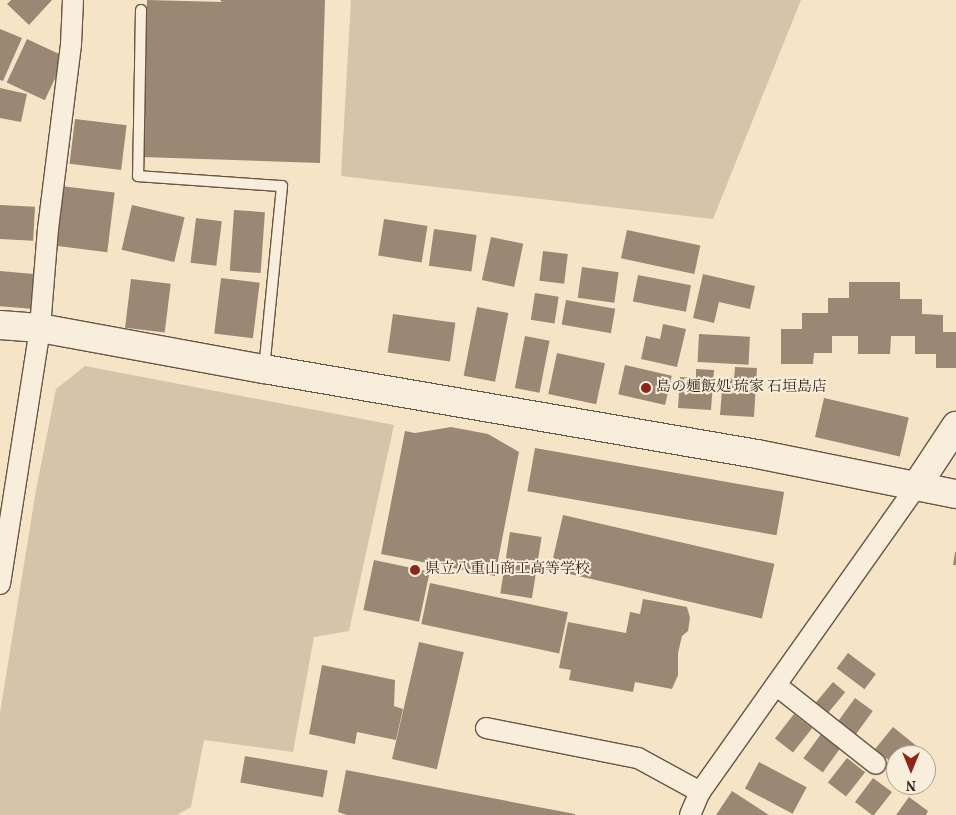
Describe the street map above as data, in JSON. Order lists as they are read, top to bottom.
{
  "places": ["島の麺飯処 琉家 石垣島店", "県立八重山商工高等学校"],
  "north": "bottom"
}
